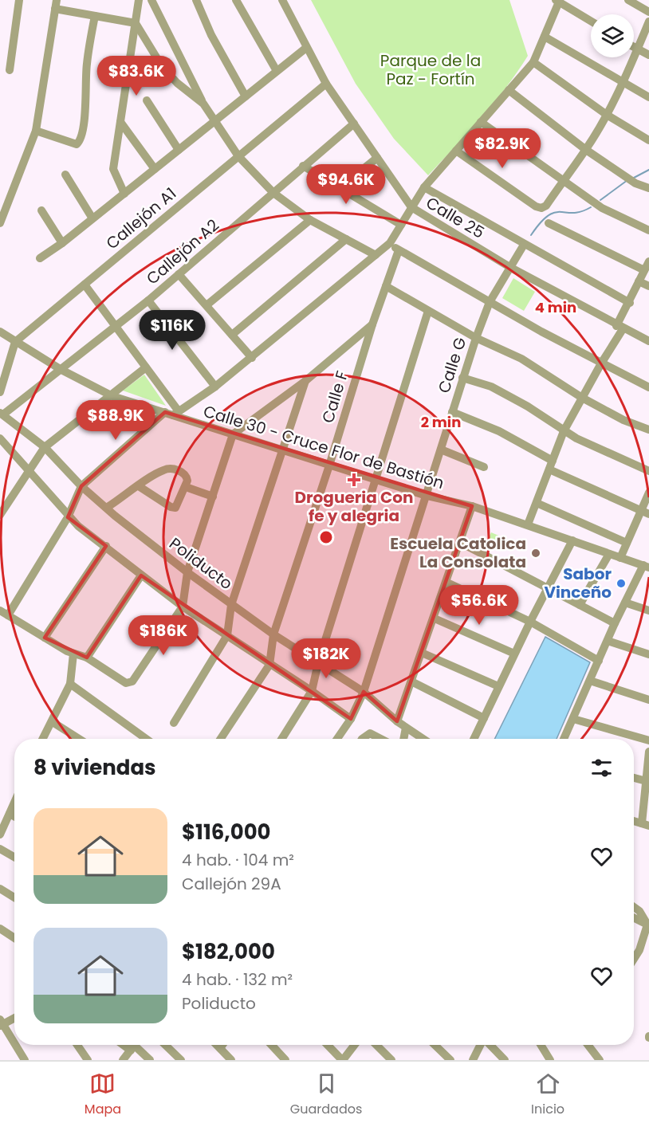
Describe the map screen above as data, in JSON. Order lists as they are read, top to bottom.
{
  "streets": {
    "street": [
      "Calle 25",
      "Callejón A1",
      "Callejón A2",
      "Calle G",
      "Calle F",
      "Calle 30 - Cruce Flor de Bastión",
      "Poliducto"
    ]
  },
  "crossings": [
    ["Calle 25", "Callejón A1"],
    ["Calle 25", "Callejón A2"],
    ["Calle 25", "Calle G"],
    ["Callejón A1", "Calle 30 - Cruce Flor de Bastión"],
    ["Callejón A2", "Calle 30 - Cruce Flor de Bastión"],
    ["Callejón A2", "Poliducto"],
    ["Calle G", "Calle 30 - Cruce Flor de Bastión"],
    ["Calle G", "Poliducto"],
    ["Calle F", "Calle 30 - Cruce Flor de Bastión"],
    ["Calle F", "Poliducto"]
  ],
  "parks": ["Parque de la Paz - Fortín"],
  "places": {
    "health": ["Drogueria Con fe y alegria"],
    "other": ["Escuela Catolica La Consolata", "Sabor Vinceño"]
  },
  "page": {
    "price": [
      "$83.6K",
      "$82.9K",
      "$94.6K",
      "$116K",
      "$88.9K",
      "$56.6K",
      "$186K",
      "$182K"
    ],
    "heading": "8 viviendas",
    "list": [
      {
        "name": "$116,000",
        "note": "4 hab. · 104 m² · Callejón 29A"
      },
      {
        "name": "$182,000",
        "note": "4 hab. · 132 m² · Poliducto"
      }
    ],
    "tabs": ["Mapa", "Guardados", "Inicio"]
  },
  "rings": ["4 min", "2 min"]
}
